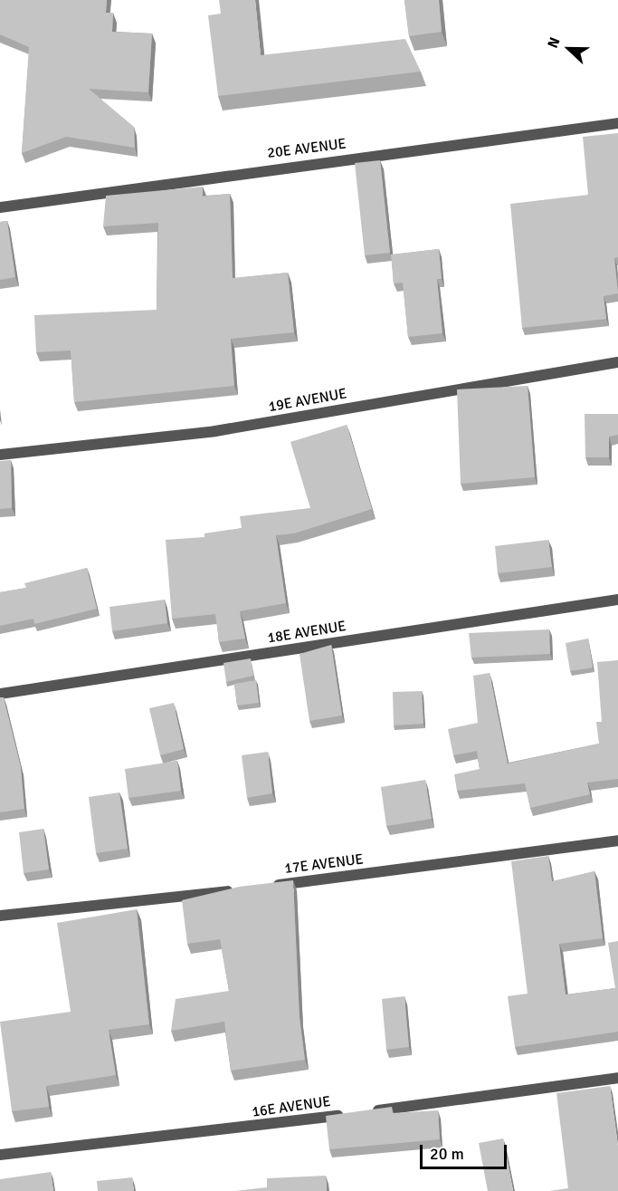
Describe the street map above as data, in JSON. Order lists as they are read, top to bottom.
{
  "streets": {
    "street": [
      "20E AVENUE",
      "19E AVENUE",
      "18E AVENUE",
      "17E AVENUE",
      "16E AVENUE"
    ]
  },
  "scale_bar": "20 m",
  "north": "left"
}
